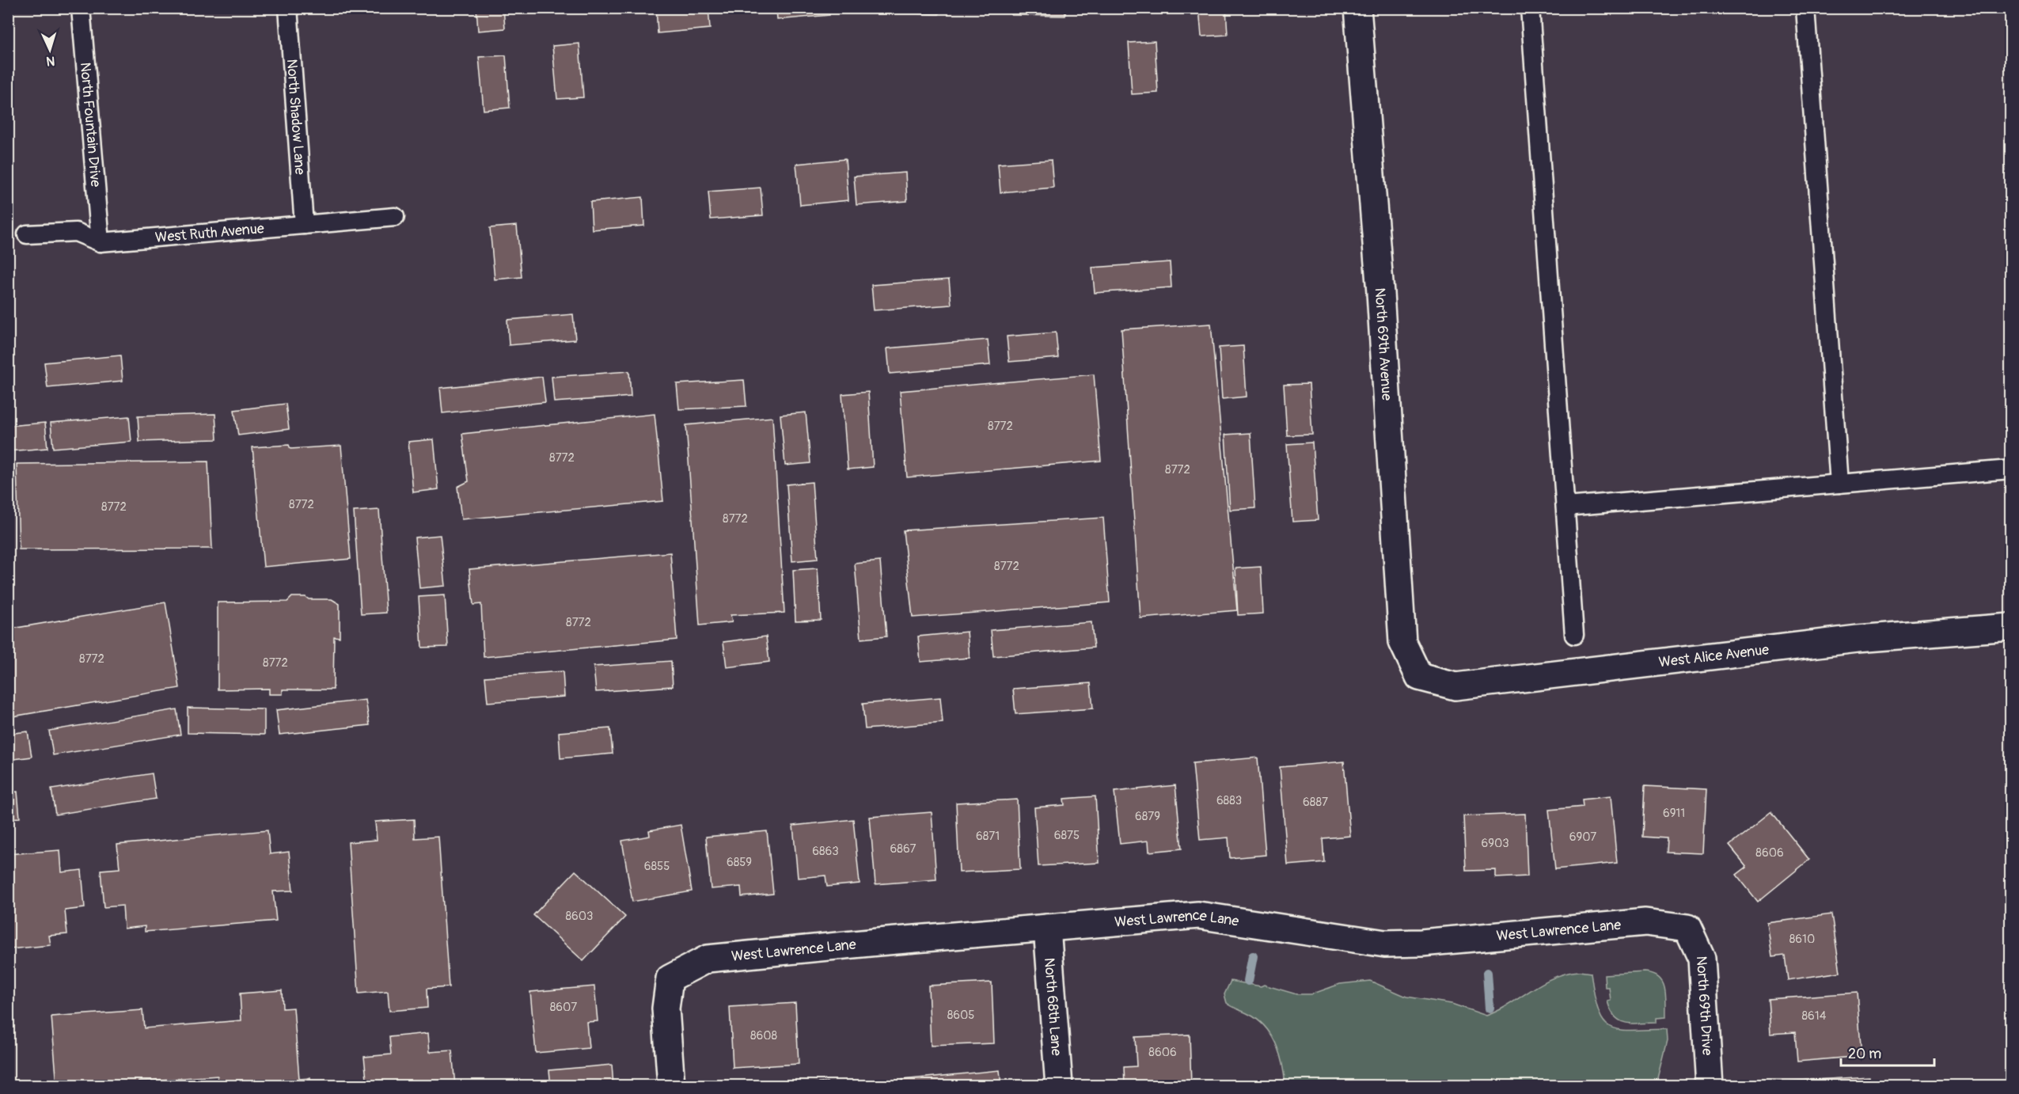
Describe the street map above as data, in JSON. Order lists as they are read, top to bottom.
{
  "streets": {
    "street": [
      "North 69th Avenue",
      "West Alice Avenue",
      "West Lawrence Lane",
      "North 69th Drive",
      "North 68th Lane"
    ],
    "lane": ["North Shadow Lane", "North Fountain Drive", "West Ruth Avenue"]
  },
  "crossings": [
    ["North Shadow Lane", "West Ruth Avenue"],
    ["North Fountain Drive", "West Ruth Avenue"],
    ["North 69th Avenue", "West Alice Avenue"],
    ["West Lawrence Lane", "North 69th Drive"],
    ["West Lawrence Lane", "North 68th Lane"]
  ],
  "house_numbers": [
    "8772",
    "8772",
    "8772",
    "8772",
    "8772",
    "8772",
    "8772",
    "8772",
    "8772",
    "8772",
    "6883",
    "6887",
    "6911",
    "6879",
    "6875",
    "6871",
    "6907",
    "6903",
    "6867",
    "6863",
    "8606",
    "6859",
    "6855",
    "8603",
    "8610",
    "8607",
    "8605",
    "8614",
    "8608",
    "8606"
  ],
  "scale_bar": "20 m",
  "north": "bottom"
}
